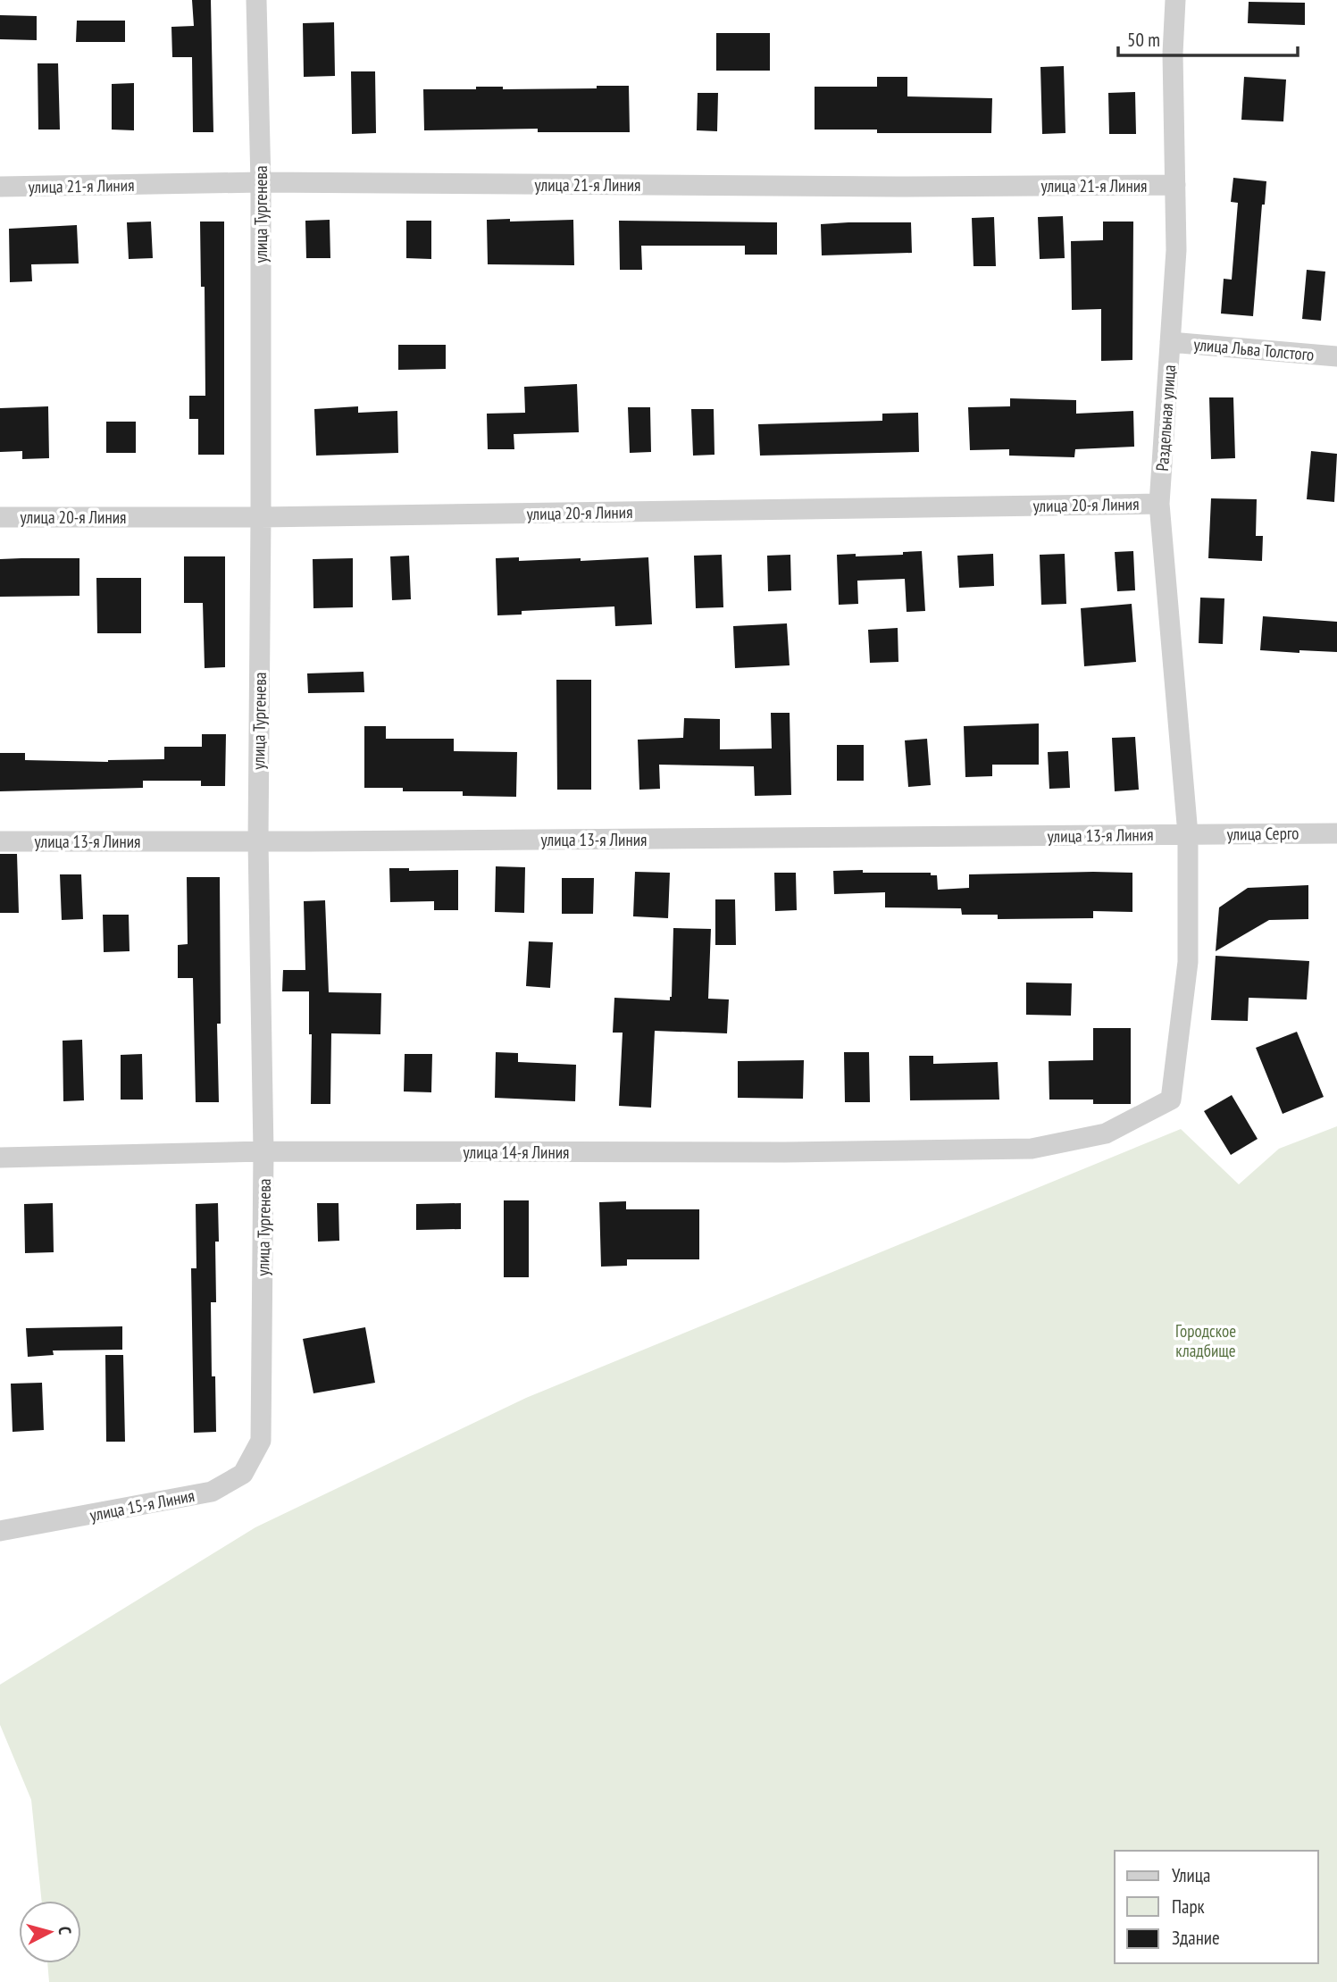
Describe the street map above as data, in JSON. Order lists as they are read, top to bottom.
{
  "streets": {
    "street": [
      "улица 21-я Линия",
      "улица Тургенева",
      "улица Льва Толстого",
      "Раздельная улица",
      "улица 20-я Линия",
      "улица Серго",
      "улица 13-я Линия",
      "улица 14-я Линия",
      "улица 15-я Линия"
    ]
  },
  "crossings": [
    ["улица 21-я Линия", "улица Тургенева"],
    ["улица 21-я Линия", "Раздельная улица"],
    ["улица Тургенева", "улица 20-я Линия"],
    ["улица Тургенева", "улица 13-я Линия"],
    ["улица Тургенева", "улица 14-я Линия"],
    ["улица Тургенева", "улица 15-я Линия"],
    ["улица Льва Толстого", "Раздельная улица"],
    ["Раздельная улица", "улица 20-я Линия"],
    ["Раздельная улица", "улица Серго"],
    ["Раздельная улица", "улица 13-я Линия"],
    ["Раздельная улица", "улица 14-я Линия"],
    ["улица Серго", "улица 13-я Линия"],
    ["улица Серго", "улица 14-я Линия"],
    ["улица 13-я Линия", "улица 14-я Линия"]
  ],
  "parks": ["Городское кладбище"],
  "legend": ["Улица", "Парк", "Здание"],
  "scale_bar": "50 m",
  "north": "right"
}
